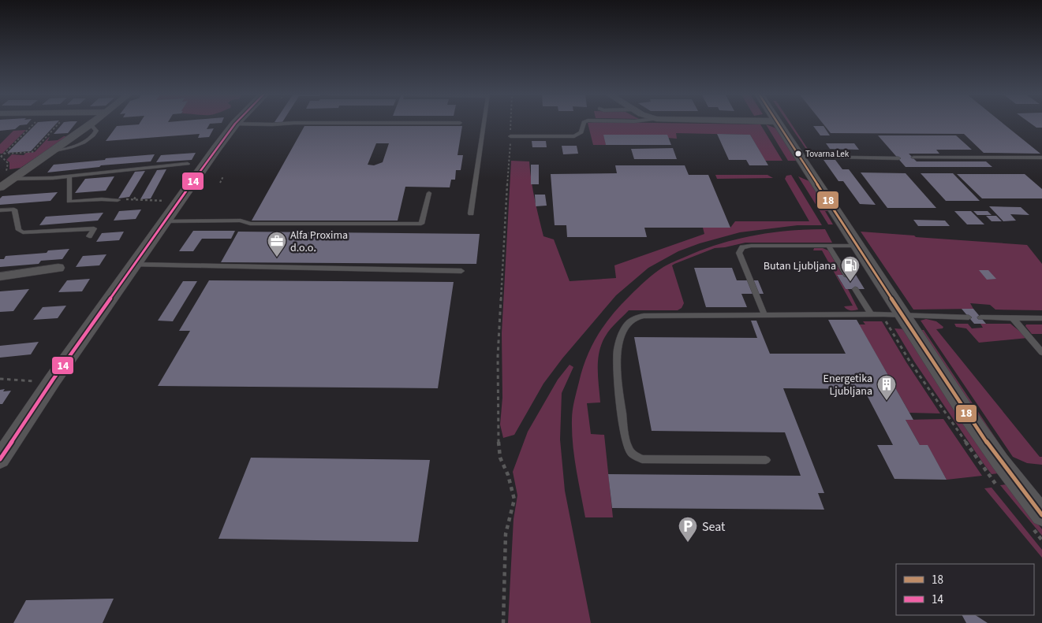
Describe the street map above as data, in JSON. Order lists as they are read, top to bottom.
{
  "places": {
    "other": ["Tovarna Lek"],
    "office": ["Alfa Proxima d.o.o."],
    "fuel station": ["Butan Ljubljana"],
    "building": ["Energetika Ljubljana"],
    "parking": ["Seat"]
  },
  "lines": ["transit line 18", "transit line 14"],
  "legend": ["18", "14"]
}
